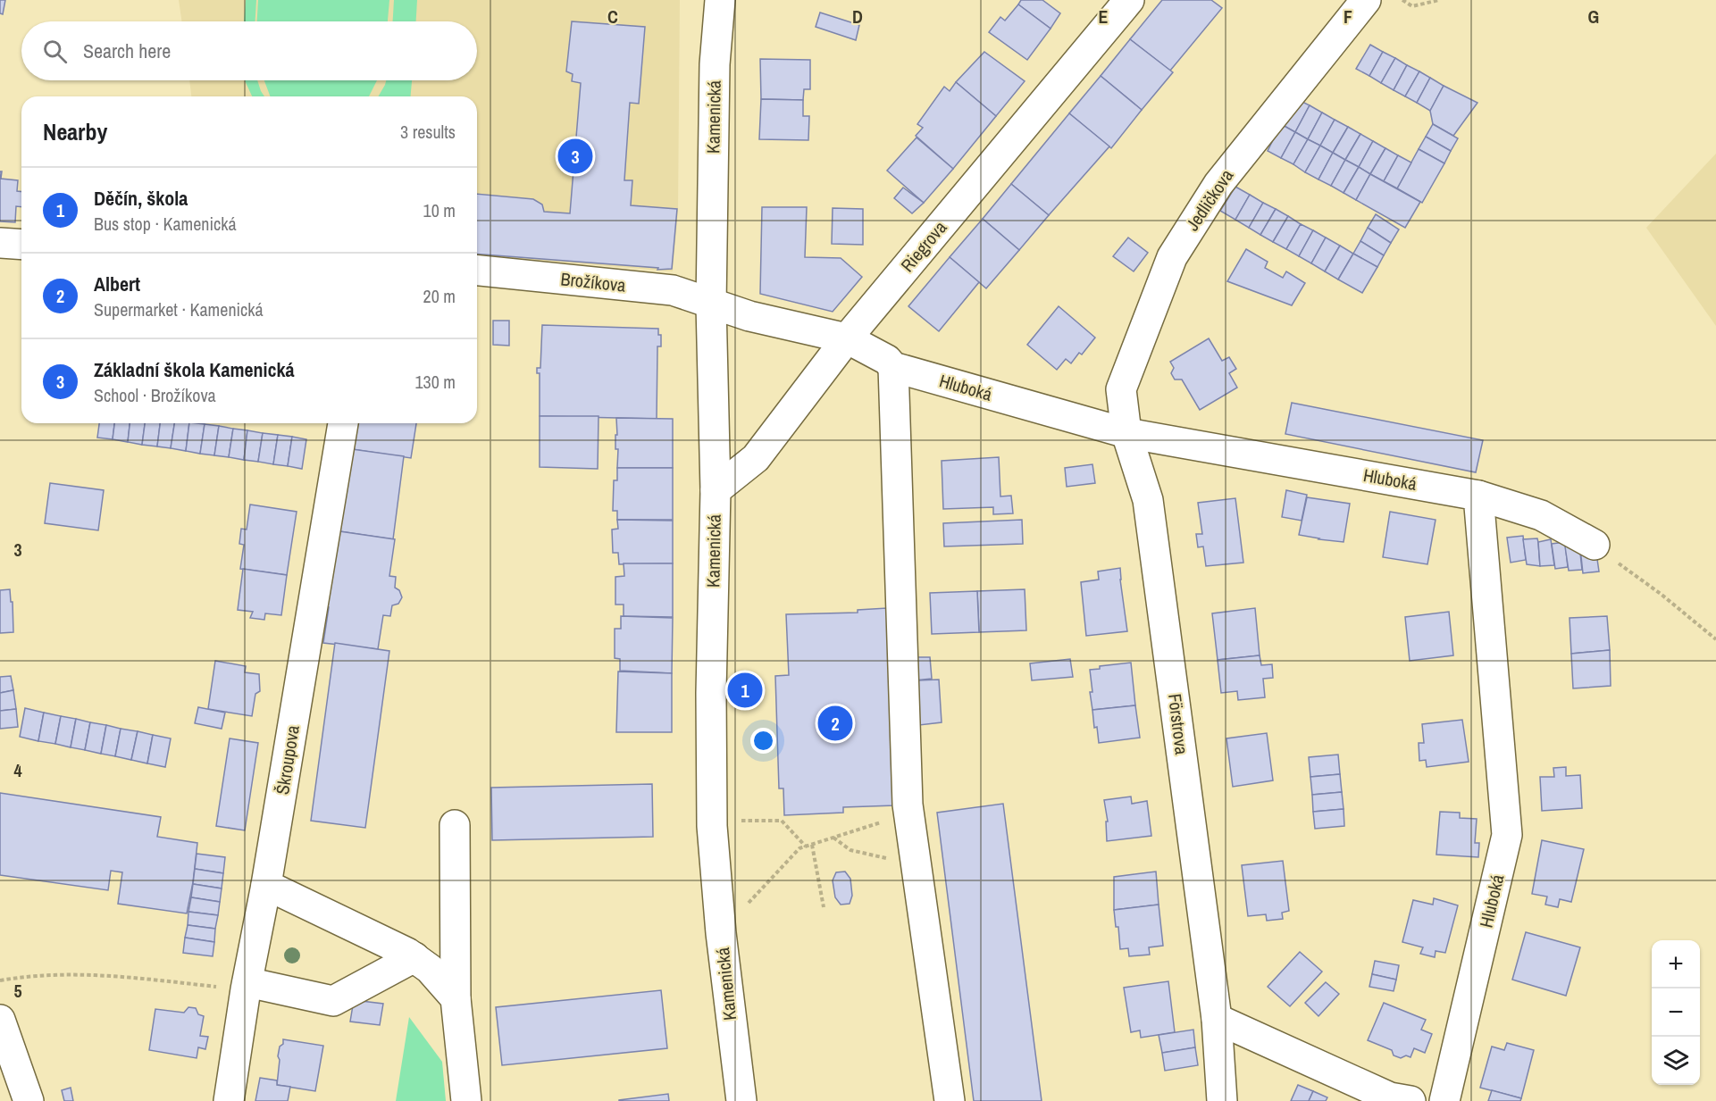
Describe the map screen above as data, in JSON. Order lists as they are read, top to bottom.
{
  "streets": {
    "street": [
      "Kamenická",
      "Jedličkova",
      "Riegrova",
      "Brožíkova",
      "Hluboká",
      "Förstrova",
      "Škroupova"
    ]
  },
  "crossings": [
    ["Kamenická", "Riegrova"],
    ["Kamenická", "Brožíkova"],
    ["Kamenická", "Hluboká"],
    ["Jedličkova", "Hluboká"],
    ["Jedličkova", "Förstrova"],
    ["Riegrova", "Hluboká"],
    ["Brožíkova", "Hluboká"],
    ["Hluboká", "Förstrova"]
  ],
  "page": {
    "search": "Search here",
    "heading": ["Nearby", "3 results"],
    "pins": ["3", "1", "2"],
    "list": [
      {
        "mark": "1",
        "name": "Děčín, škola",
        "note": "Bus stop · Kamenická",
        "value": "10 m"
      },
      {
        "mark": "2",
        "name": "Albert",
        "note": "Supermarket · Kamenická",
        "value": "20 m"
      },
      {
        "mark": "3",
        "name": "Základní škola Kamenická",
        "note": "School · Brožíkova",
        "value": "130 m"
      }
    ],
    "map_buttons": ["+", "−"]
  },
  "grid": {
    "columns": [
      "C",
      "D",
      "E",
      "F",
      "G"
    ],
    "rows": ["3", "4", "5"]
  }
}
